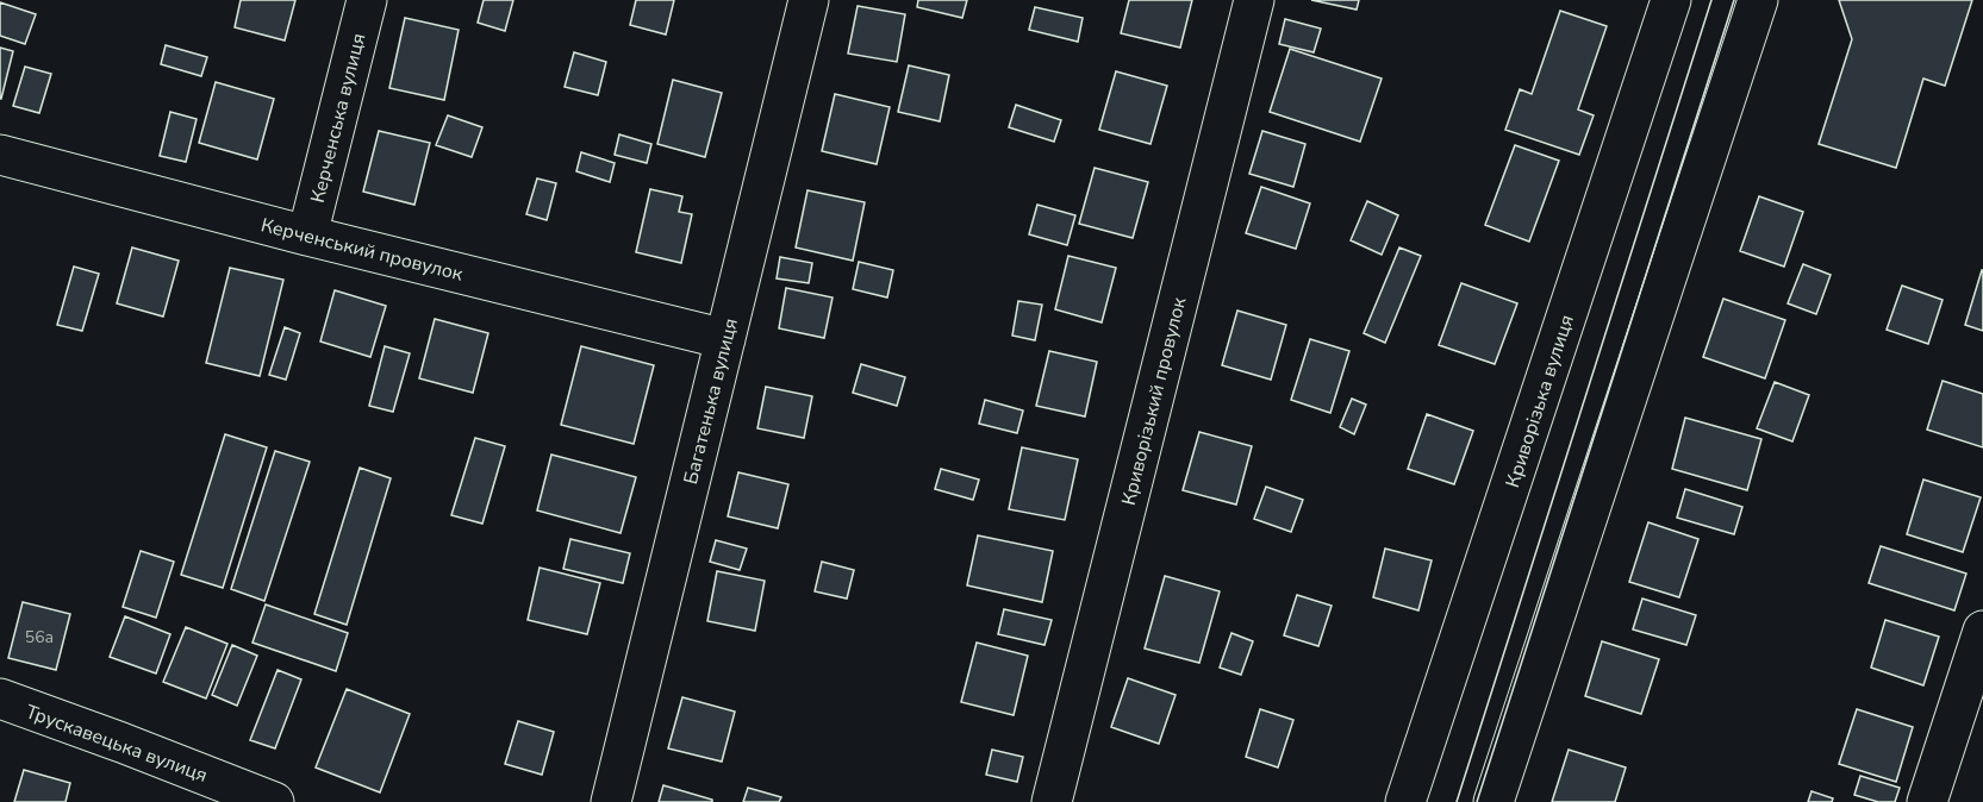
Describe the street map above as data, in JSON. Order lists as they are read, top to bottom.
{
  "streets": {
    "street": [
      "Керченська вулиця",
      "Керченський провулок",
      "Багатенька вулиця",
      "Криворізький провулок",
      "Криворізька вулиця",
      "Трускавецька вулиця"
    ]
  },
  "crossings": [
    ["Керченська вулиця", "Керченський провулок"],
    ["Керченський провулок", "Багатенька вулиця"]
  ],
  "house_numbers": ["56а"]
}
